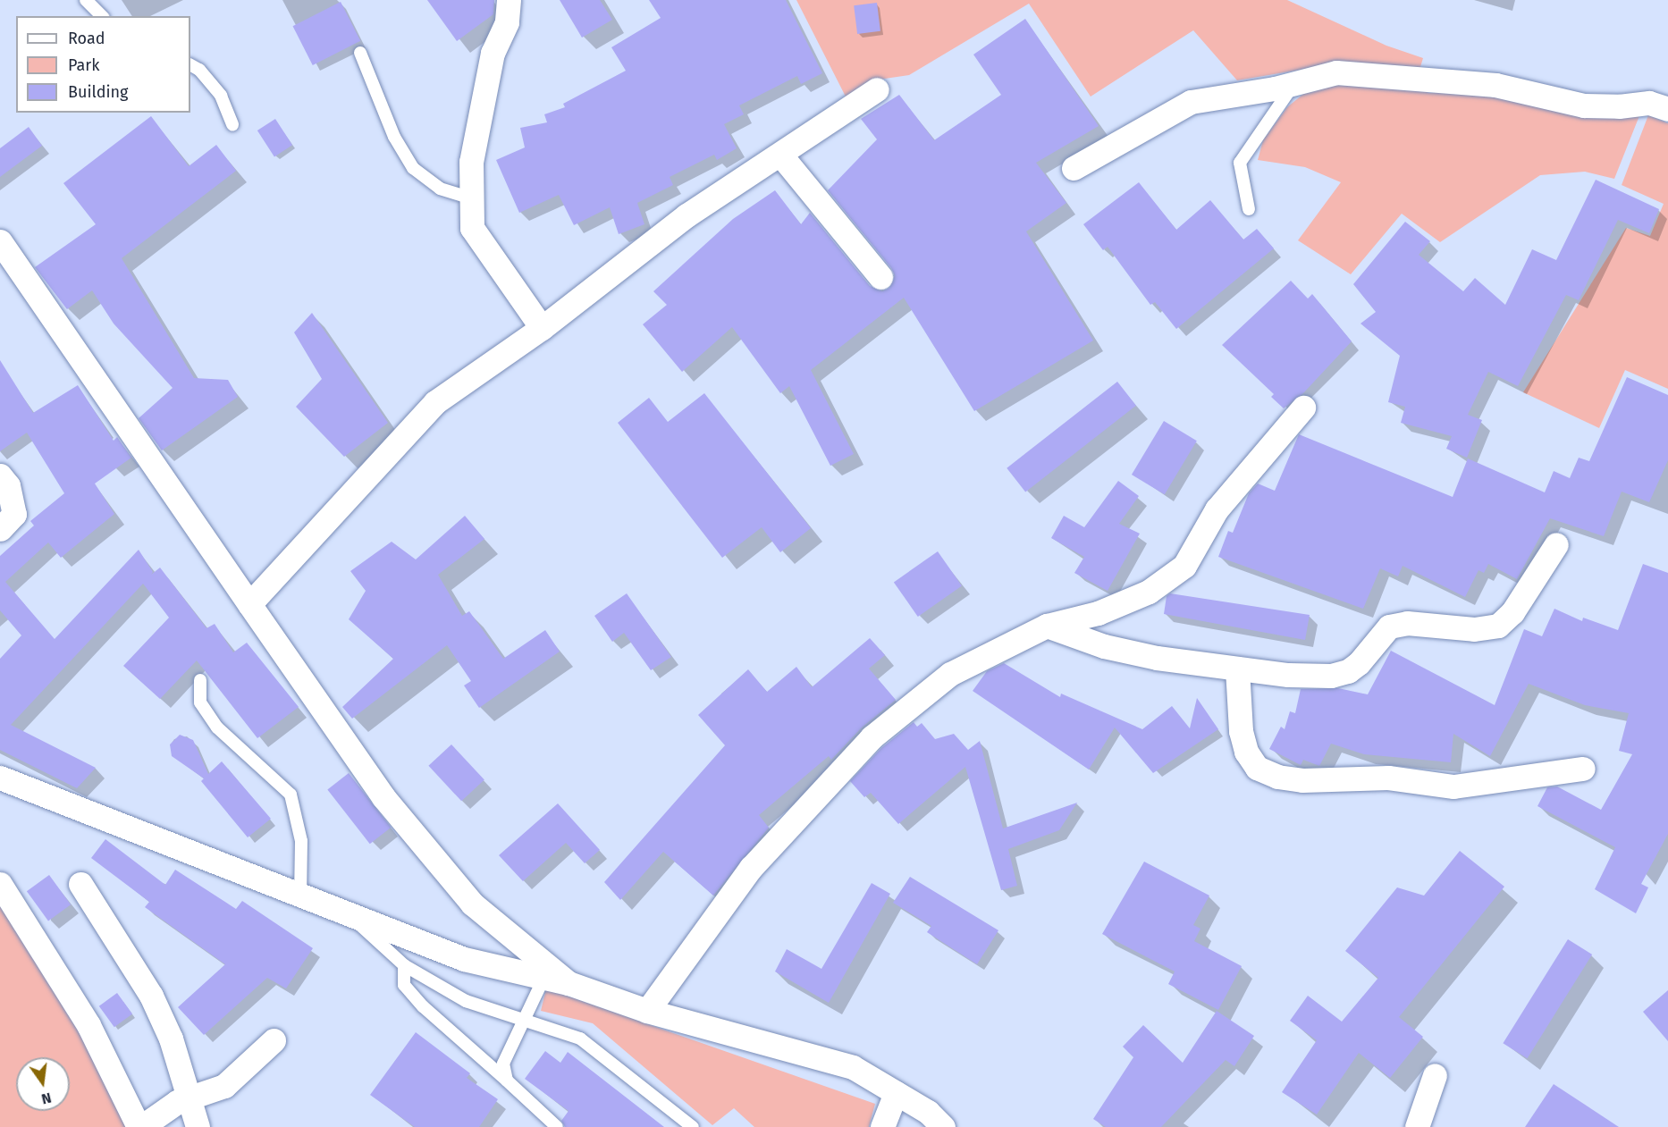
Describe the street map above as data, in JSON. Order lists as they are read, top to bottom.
{
  "legend": ["Road", "Park", "Building"],
  "north": "bottom"
}
